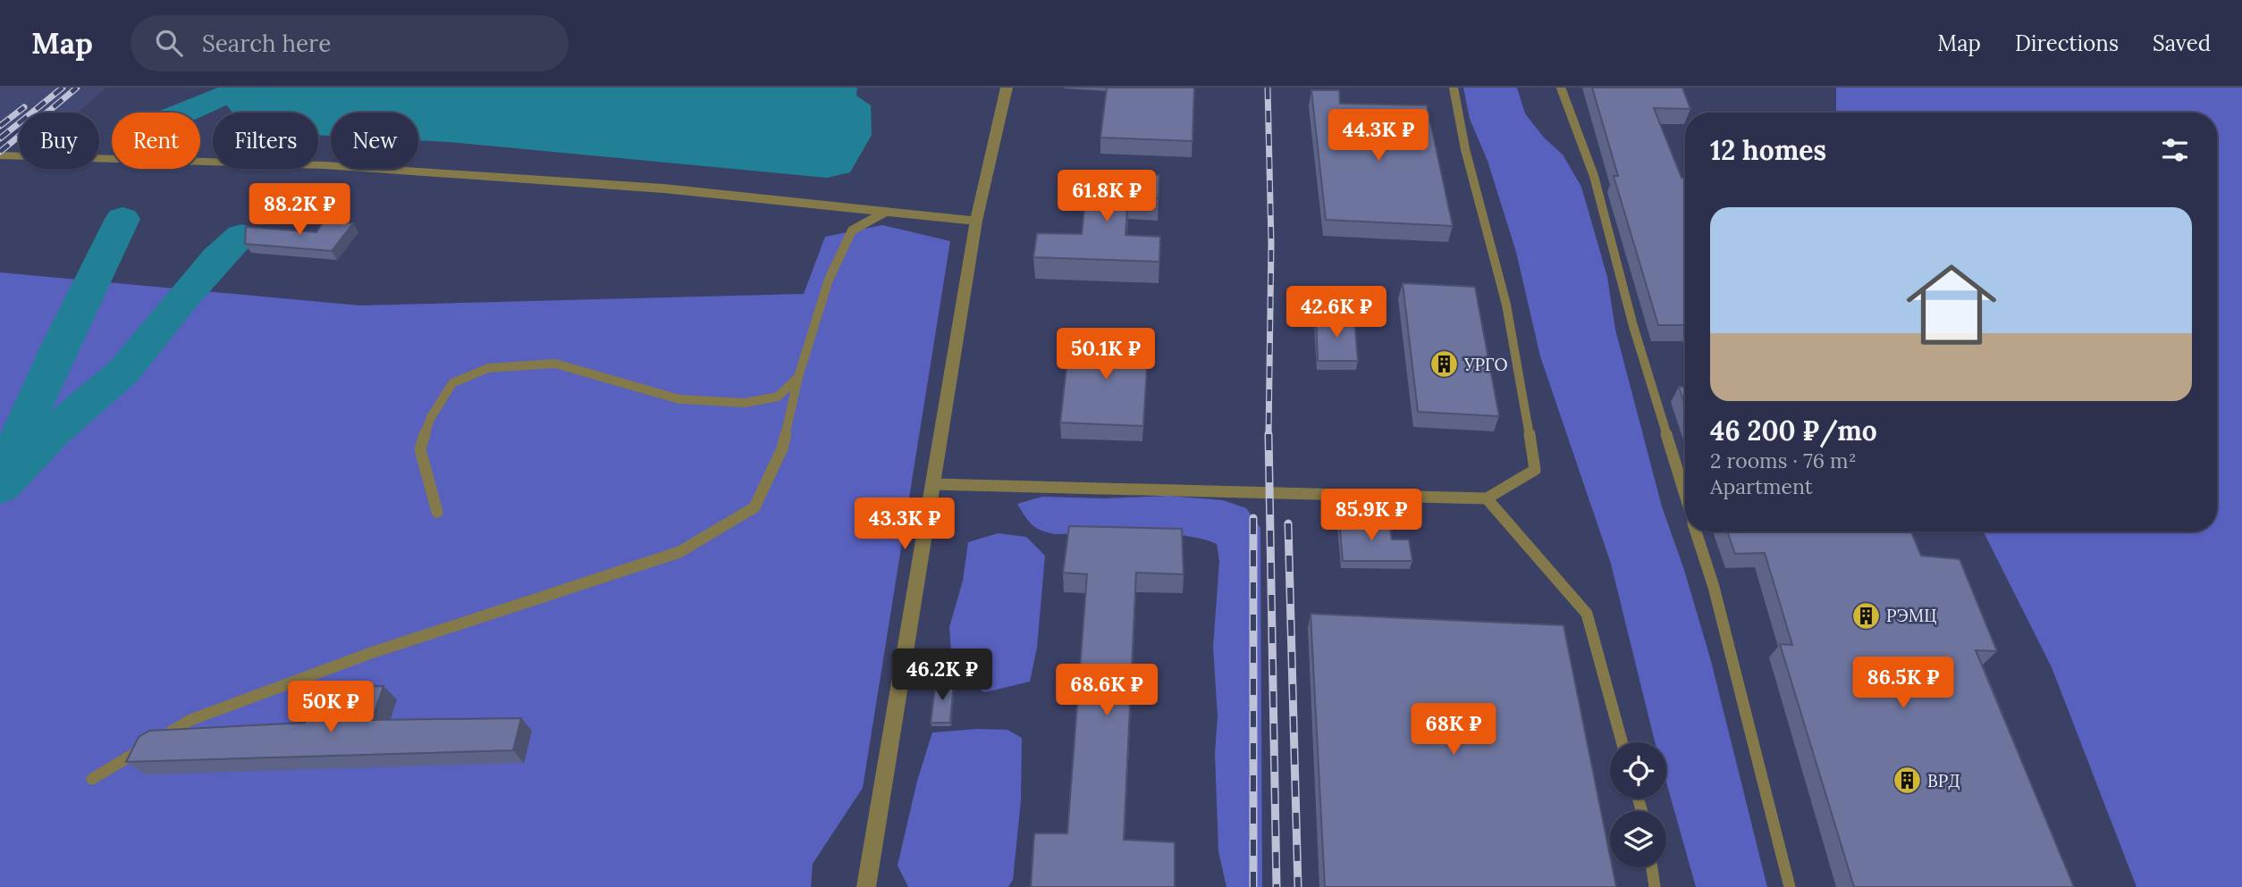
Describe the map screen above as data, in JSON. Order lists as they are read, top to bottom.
{
  "places": {
    "building": ["УРГО", "РЭМЦ", "ВРД"]
  },
  "page": {
    "header": "Map",
    "search": "Search here",
    "nav": ["Map", "Directions", "Saved"],
    "price": [
      "44.3K ₽",
      "61.8K ₽",
      "88.2K ₽",
      "42.6K ₽",
      "50.1K ₽",
      "85.9K ₽",
      "43.3K ₽",
      "46.2K ₽",
      "86.5K ₽",
      "68.6K ₽",
      "50K ₽",
      "68K ₽"
    ],
    "chip": [
      "Buy",
      "Rent",
      "Filters",
      "New"
    ],
    "heading": "12 homes",
    "list": [
      {
        "name": "46 200 ₽/mo",
        "note": "2 rooms · 76 m² · Apartment"
      }
    ]
  }
}
